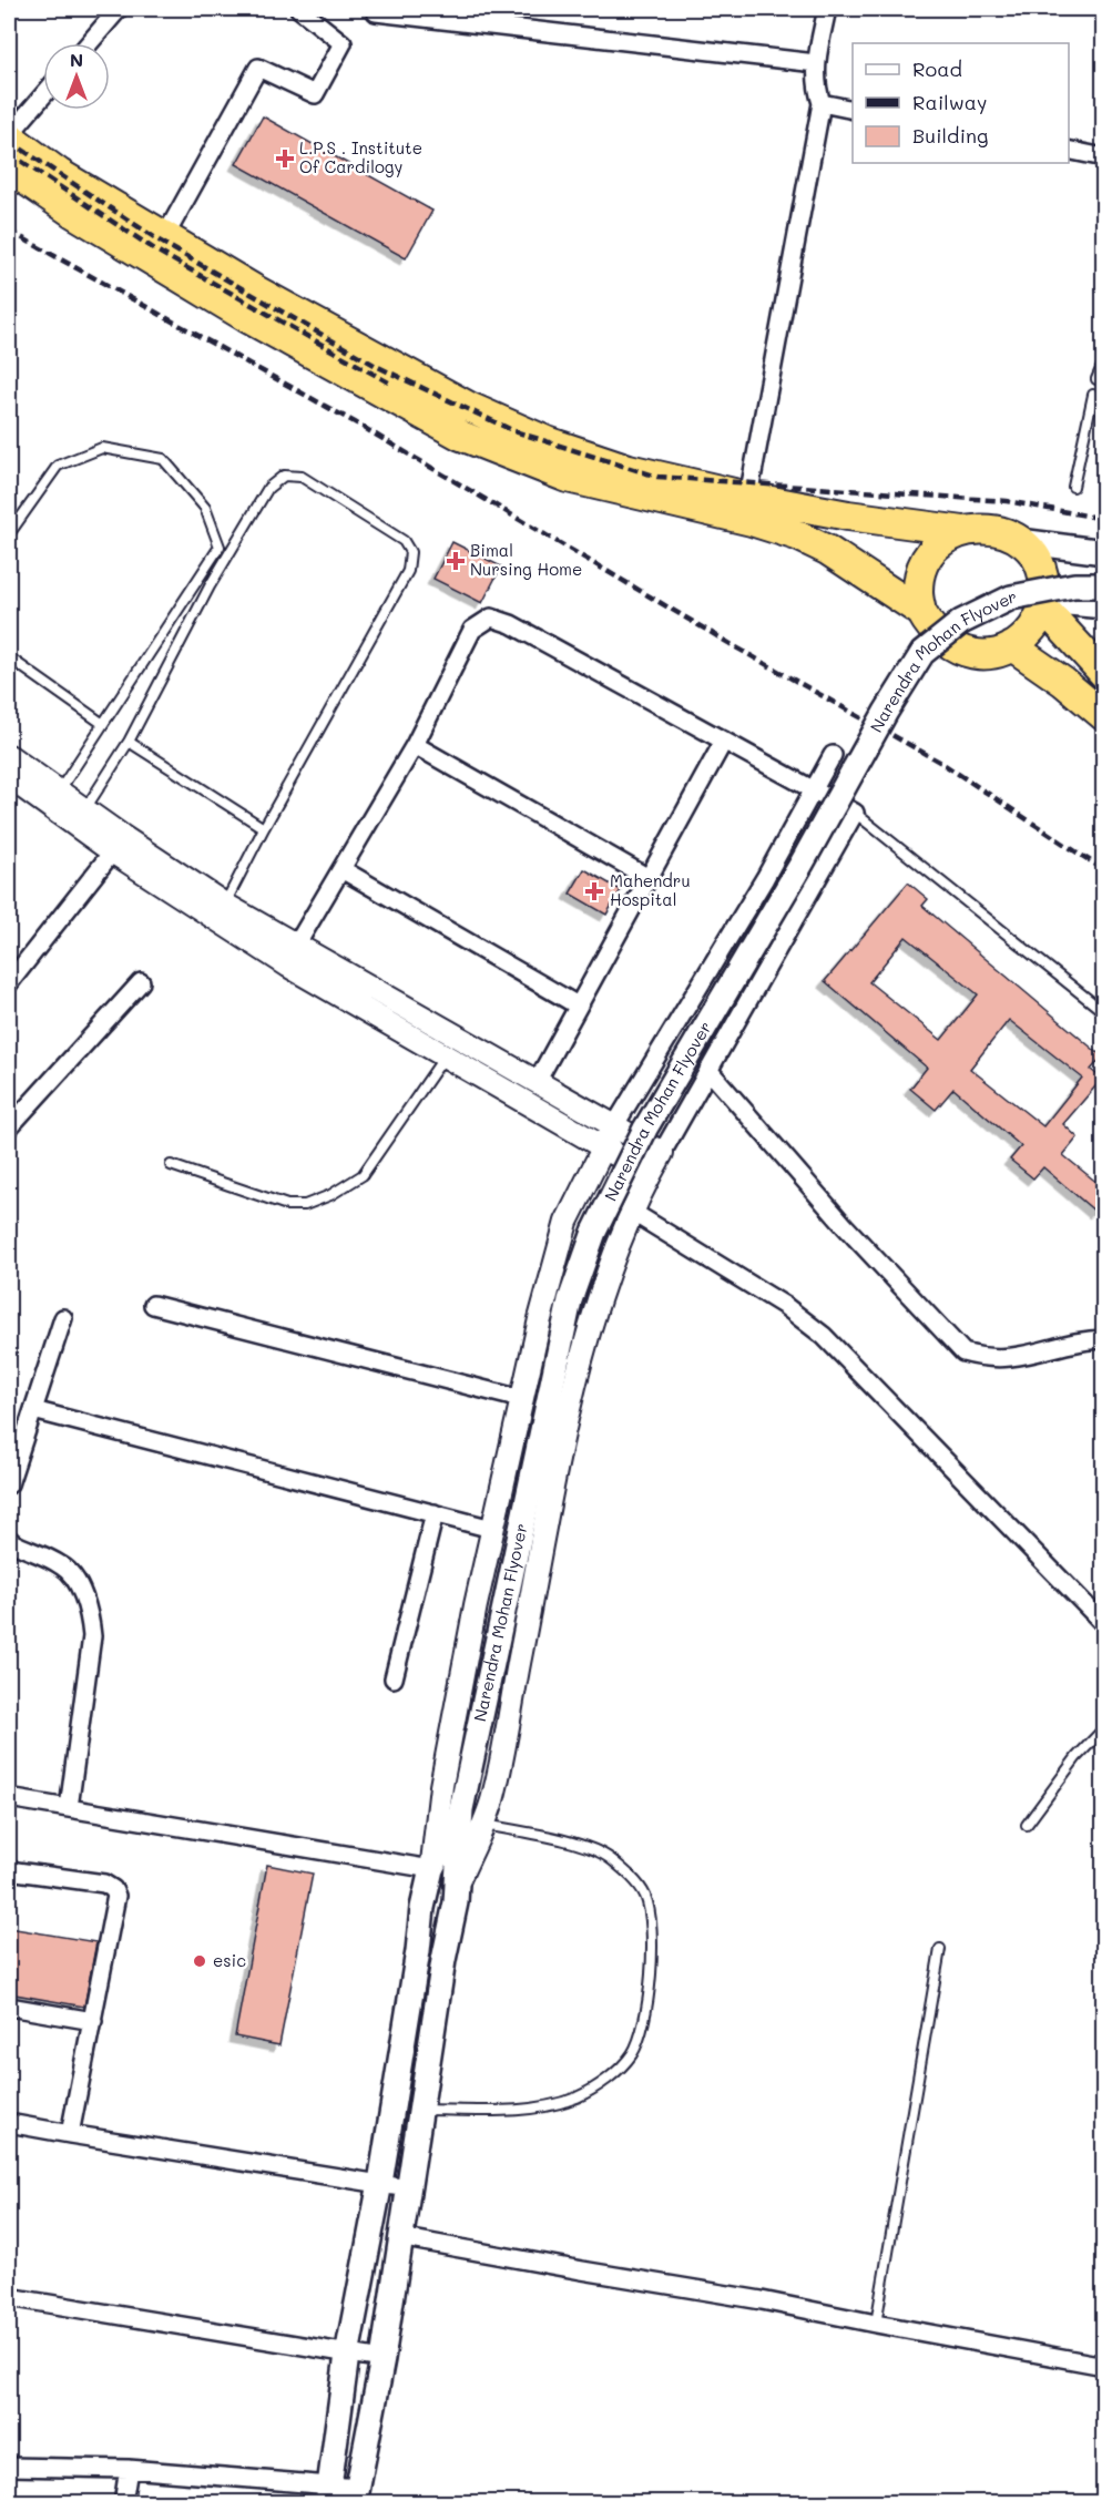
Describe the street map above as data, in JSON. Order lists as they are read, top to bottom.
{
  "streets": {
    "main road": ["Narendra Mohan Flyover"]
  },
  "places": {
    "health": ["L.P.S . Institute Of Cardilogy", "Bimal Nursing Home", "Mahendru Hospital"],
    "other": ["esic"]
  },
  "legend": ["Road", "Railway", "Building"],
  "north": "top"
}
